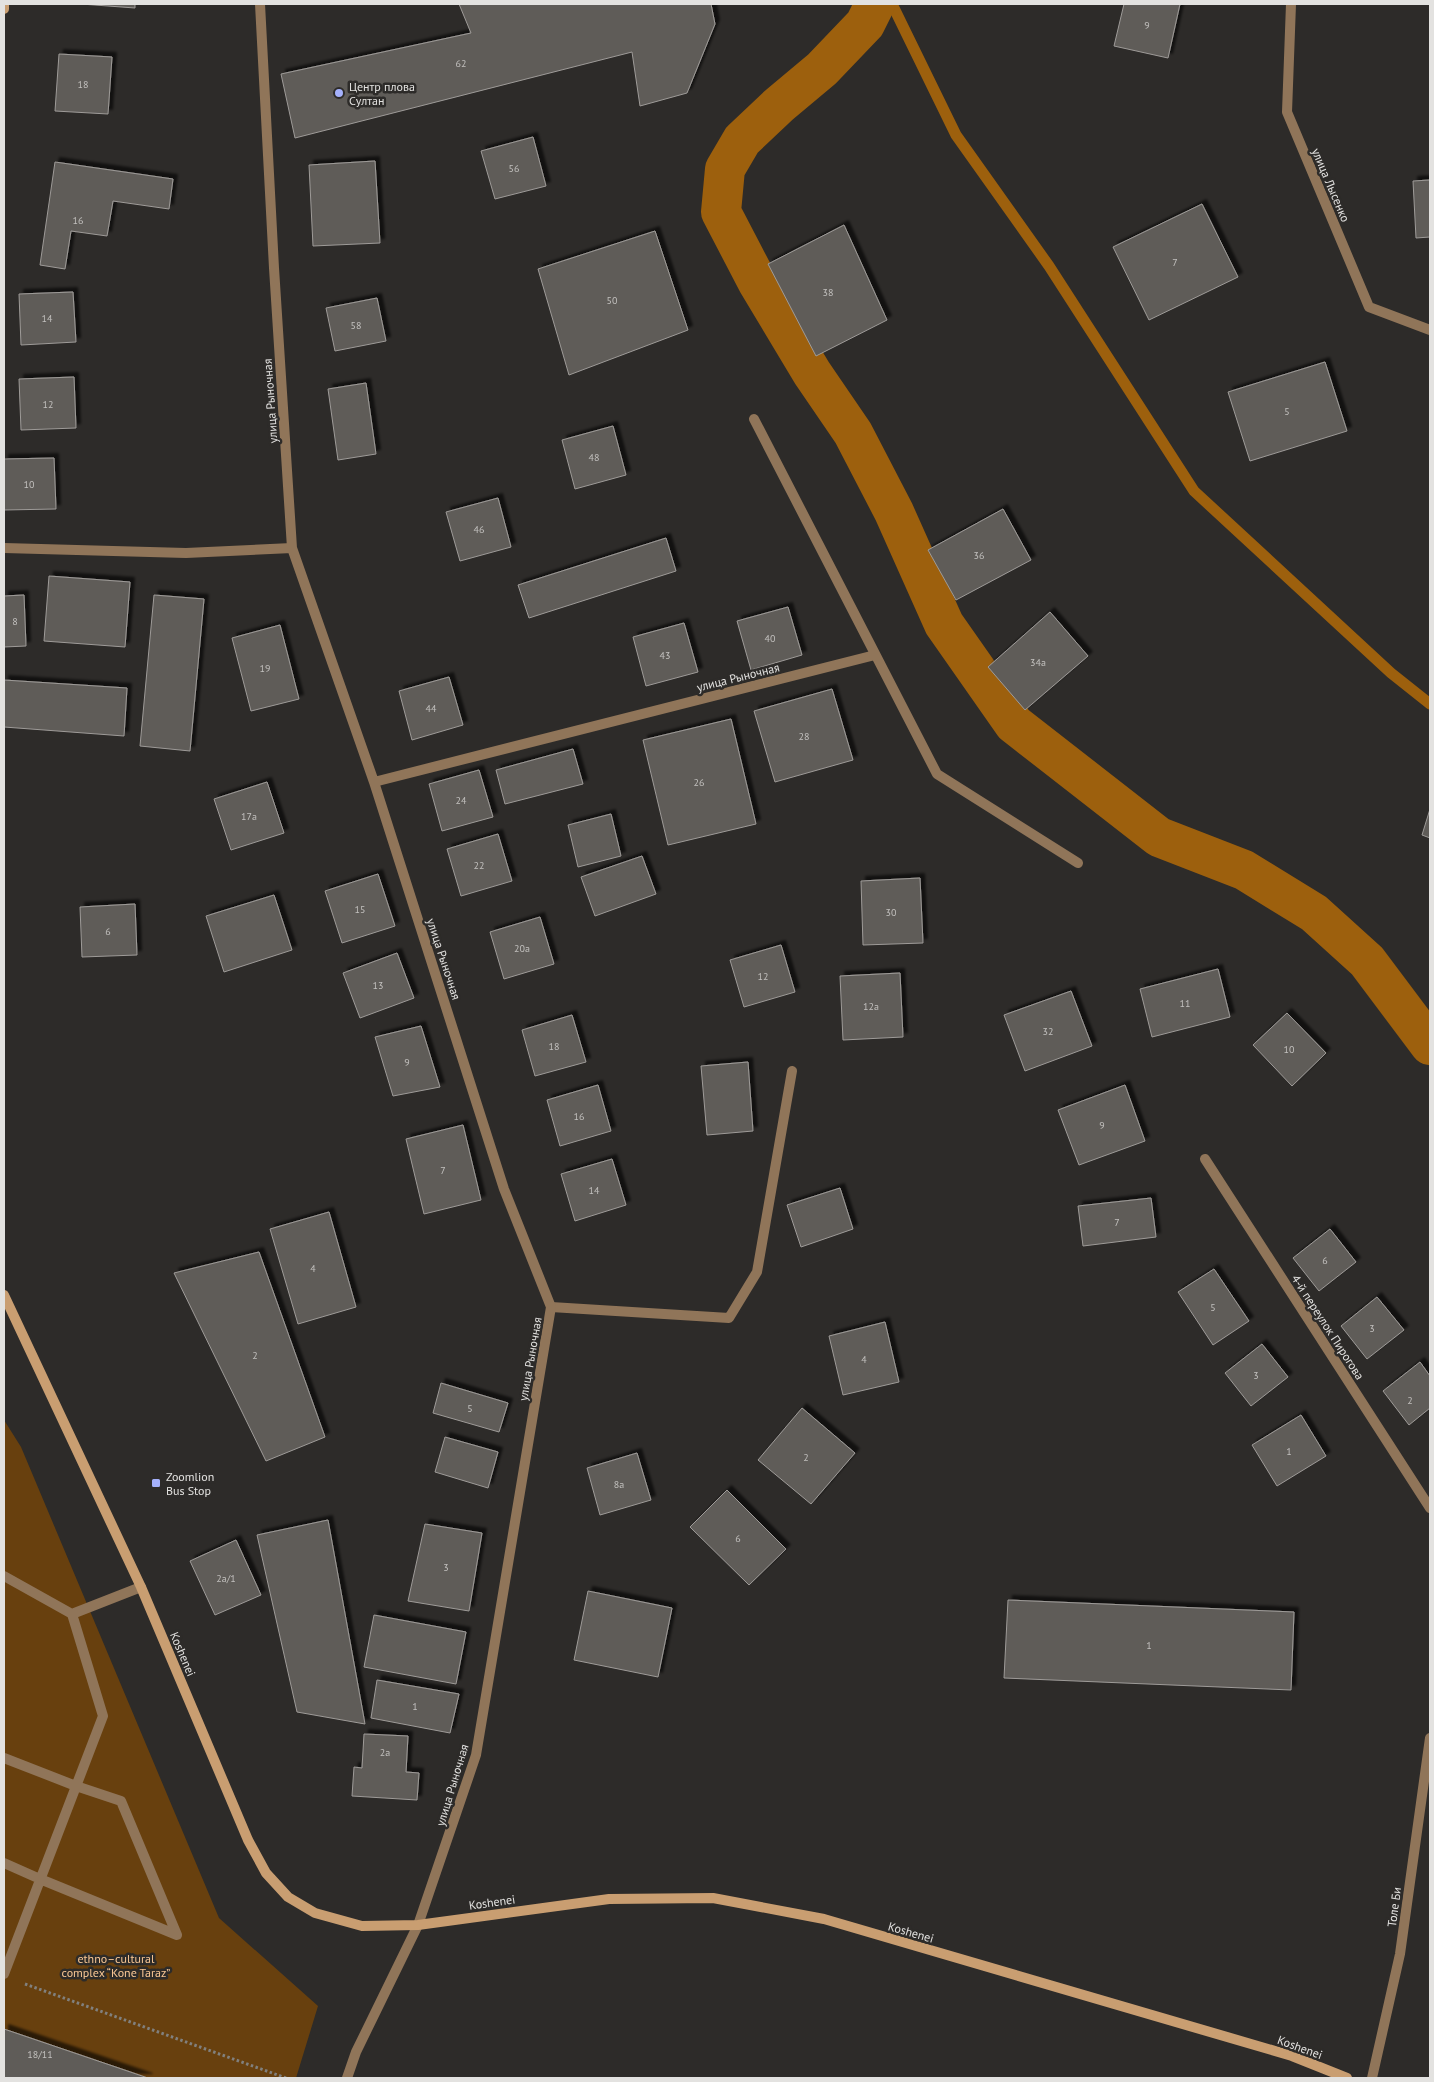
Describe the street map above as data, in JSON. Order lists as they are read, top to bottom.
{
  "streets": {
    "main road": ["Koshenei"],
    "street": [
      "улица Лысенко",
      "улица Рыночная",
      "4-й переулок Пирогова",
      "Толе Би"
    ]
  },
  "crossings": [
    ["улица Рыночная", "Koshenei"]
  ],
  "parks": ["ethno–cultural complex “Kone Taraz”"],
  "places": {
    "other": ["Центр плова Султан"],
    "transit": ["Zoomlion Bus Stop"]
  },
  "house_numbers": [
    "9",
    "62",
    "18",
    "56",
    "16",
    "7",
    "38",
    "50",
    "14",
    "58",
    "12",
    "5",
    "48",
    "10",
    "46",
    "36",
    "8",
    "40",
    "43",
    "34а",
    "19",
    "44",
    "28",
    "26",
    "24",
    "17а",
    "22",
    "15",
    "30",
    "6",
    "20а",
    "12",
    "13",
    "11",
    "12а",
    "32",
    "18",
    "10",
    "9",
    "16",
    "9",
    "7",
    "14",
    "7",
    "6",
    "4",
    "5",
    "3",
    "2",
    "4",
    "3",
    "2",
    "5",
    "1",
    "2",
    "8а",
    "6",
    "3",
    "2а/1",
    "1",
    "1",
    "2а",
    "18/11"
  ]
}
